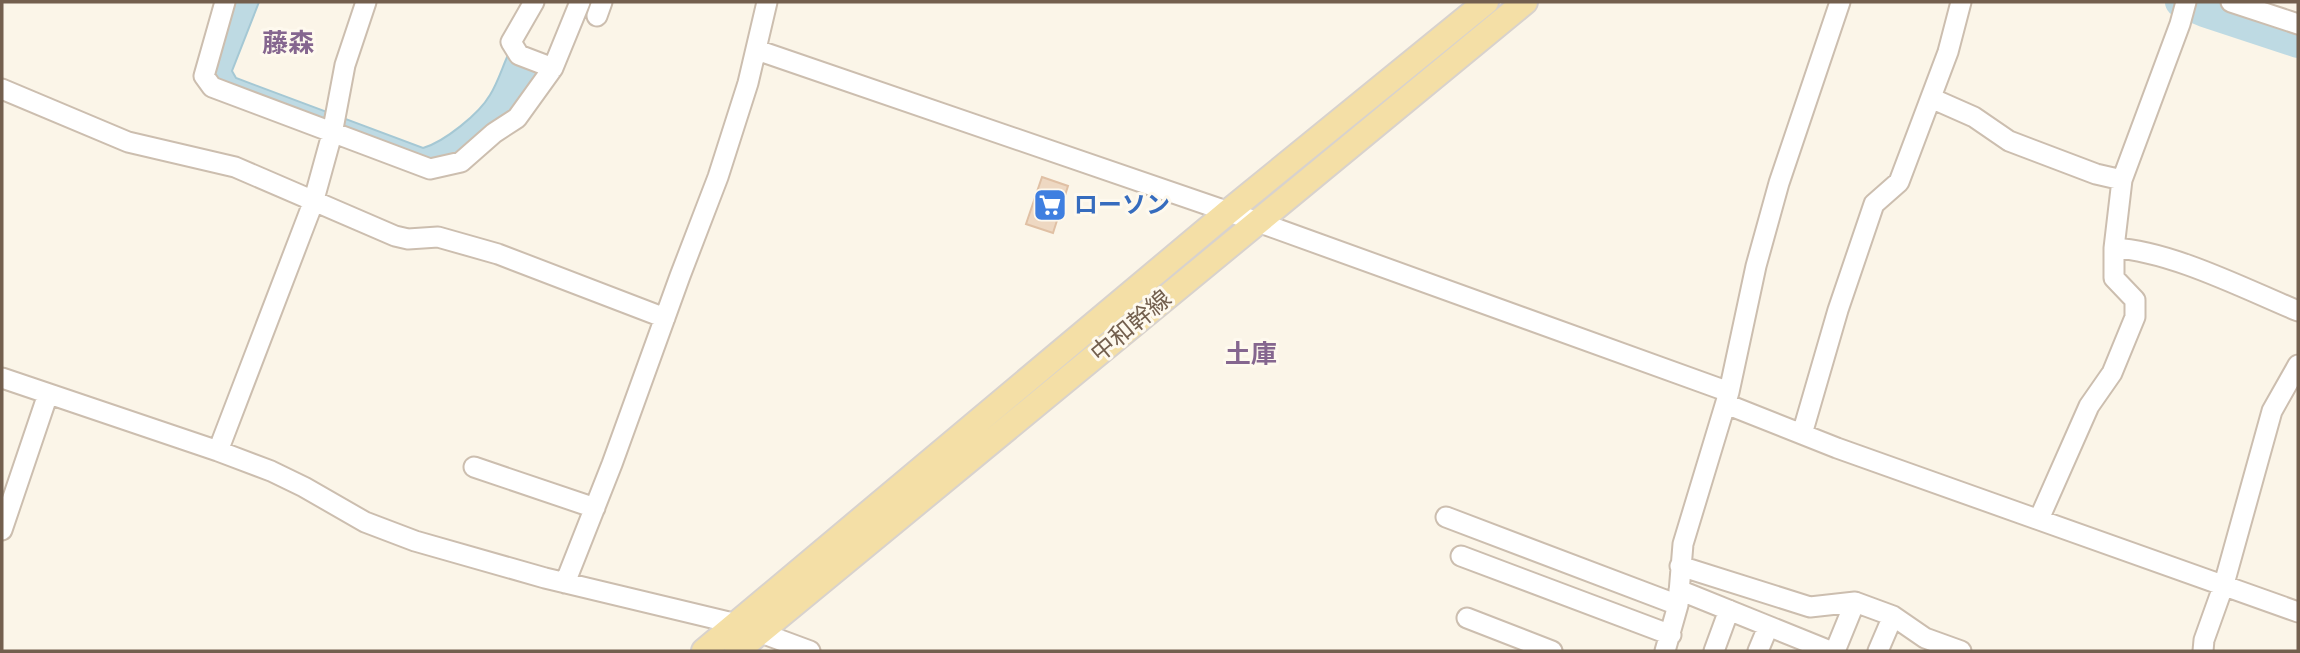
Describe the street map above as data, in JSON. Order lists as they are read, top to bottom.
{
  "streets": {
    "main road": ["中和幹線"]
  },
  "districts": ["藤森", "土庫"],
  "places": {
    "supermarket": ["ローソン"]
  }
}
